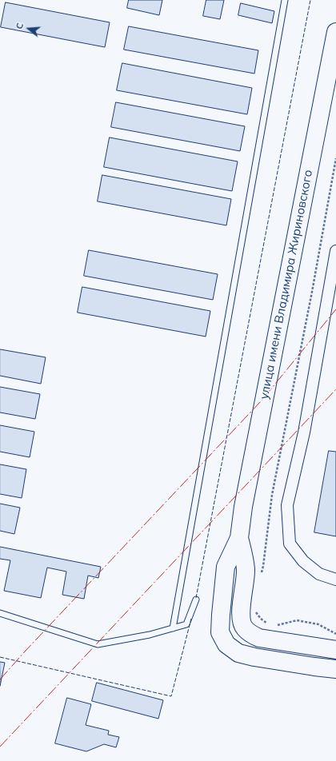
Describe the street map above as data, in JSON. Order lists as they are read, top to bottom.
{
  "streets": {
    "main road": ["улица имени Владимира Жириновского"]
  },
  "north": "left"
}
